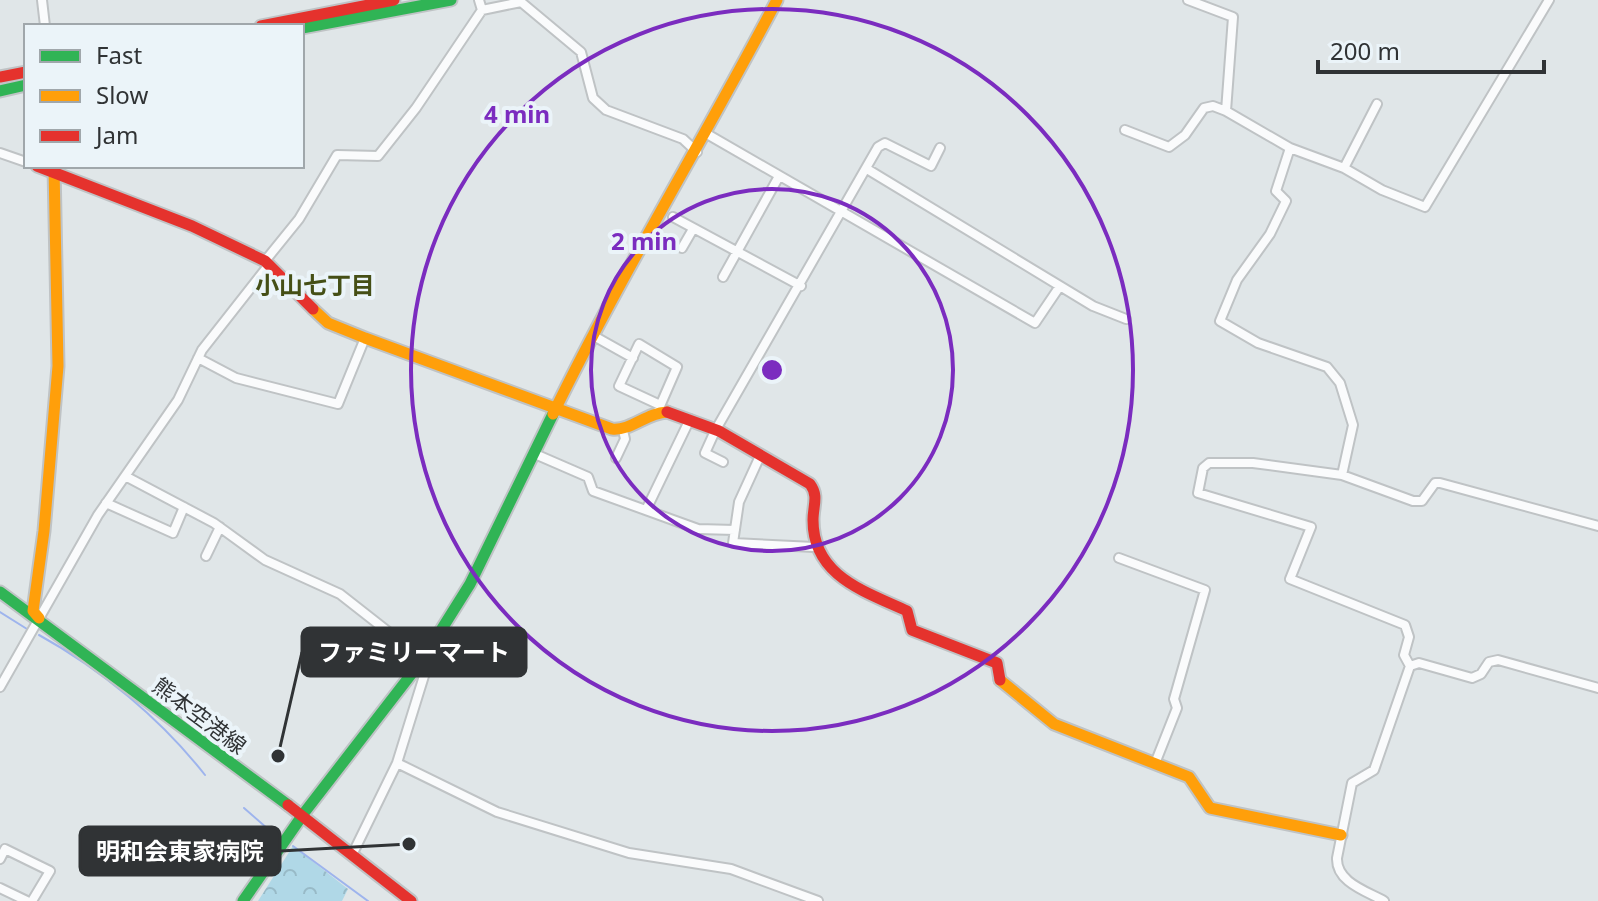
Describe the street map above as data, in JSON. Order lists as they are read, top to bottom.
{
  "streets": {
    "street": ["熊本空港線"]
  },
  "districts": ["小山七丁目"],
  "places": ["ファミリーマート", "明和会東家病院"],
  "legend": ["Fast", "Slow", "Jam"],
  "scale_bar": "200 m",
  "rings": ["4 min", "2 min"]
}
